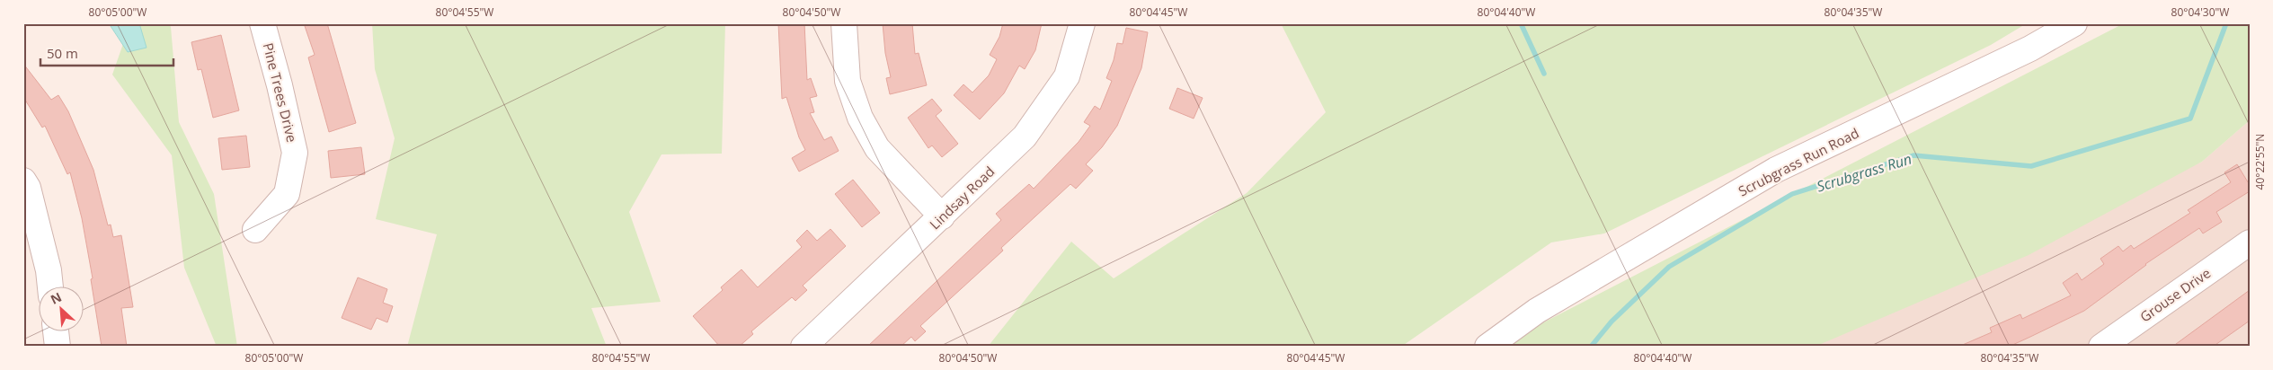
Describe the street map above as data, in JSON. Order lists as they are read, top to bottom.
{
  "streets": {
    "street": [
      "Pine Trees Drive",
      "Scrubgrass Run Road",
      "Lindsay Road",
      "Grouse Drive"
    ]
  },
  "water": ["Scrubgrass Run"],
  "scale_bar": "50 m",
  "north": "top left",
  "coordinates": [
    "80°05'00\"W",
    "80°04'55\"W",
    "80°04'50\"W",
    "80°04'45\"W",
    "80°04'40\"W",
    "80°04'35\"W",
    "80°04'30\"W",
    "40°22'55\"N"
  ]
}
